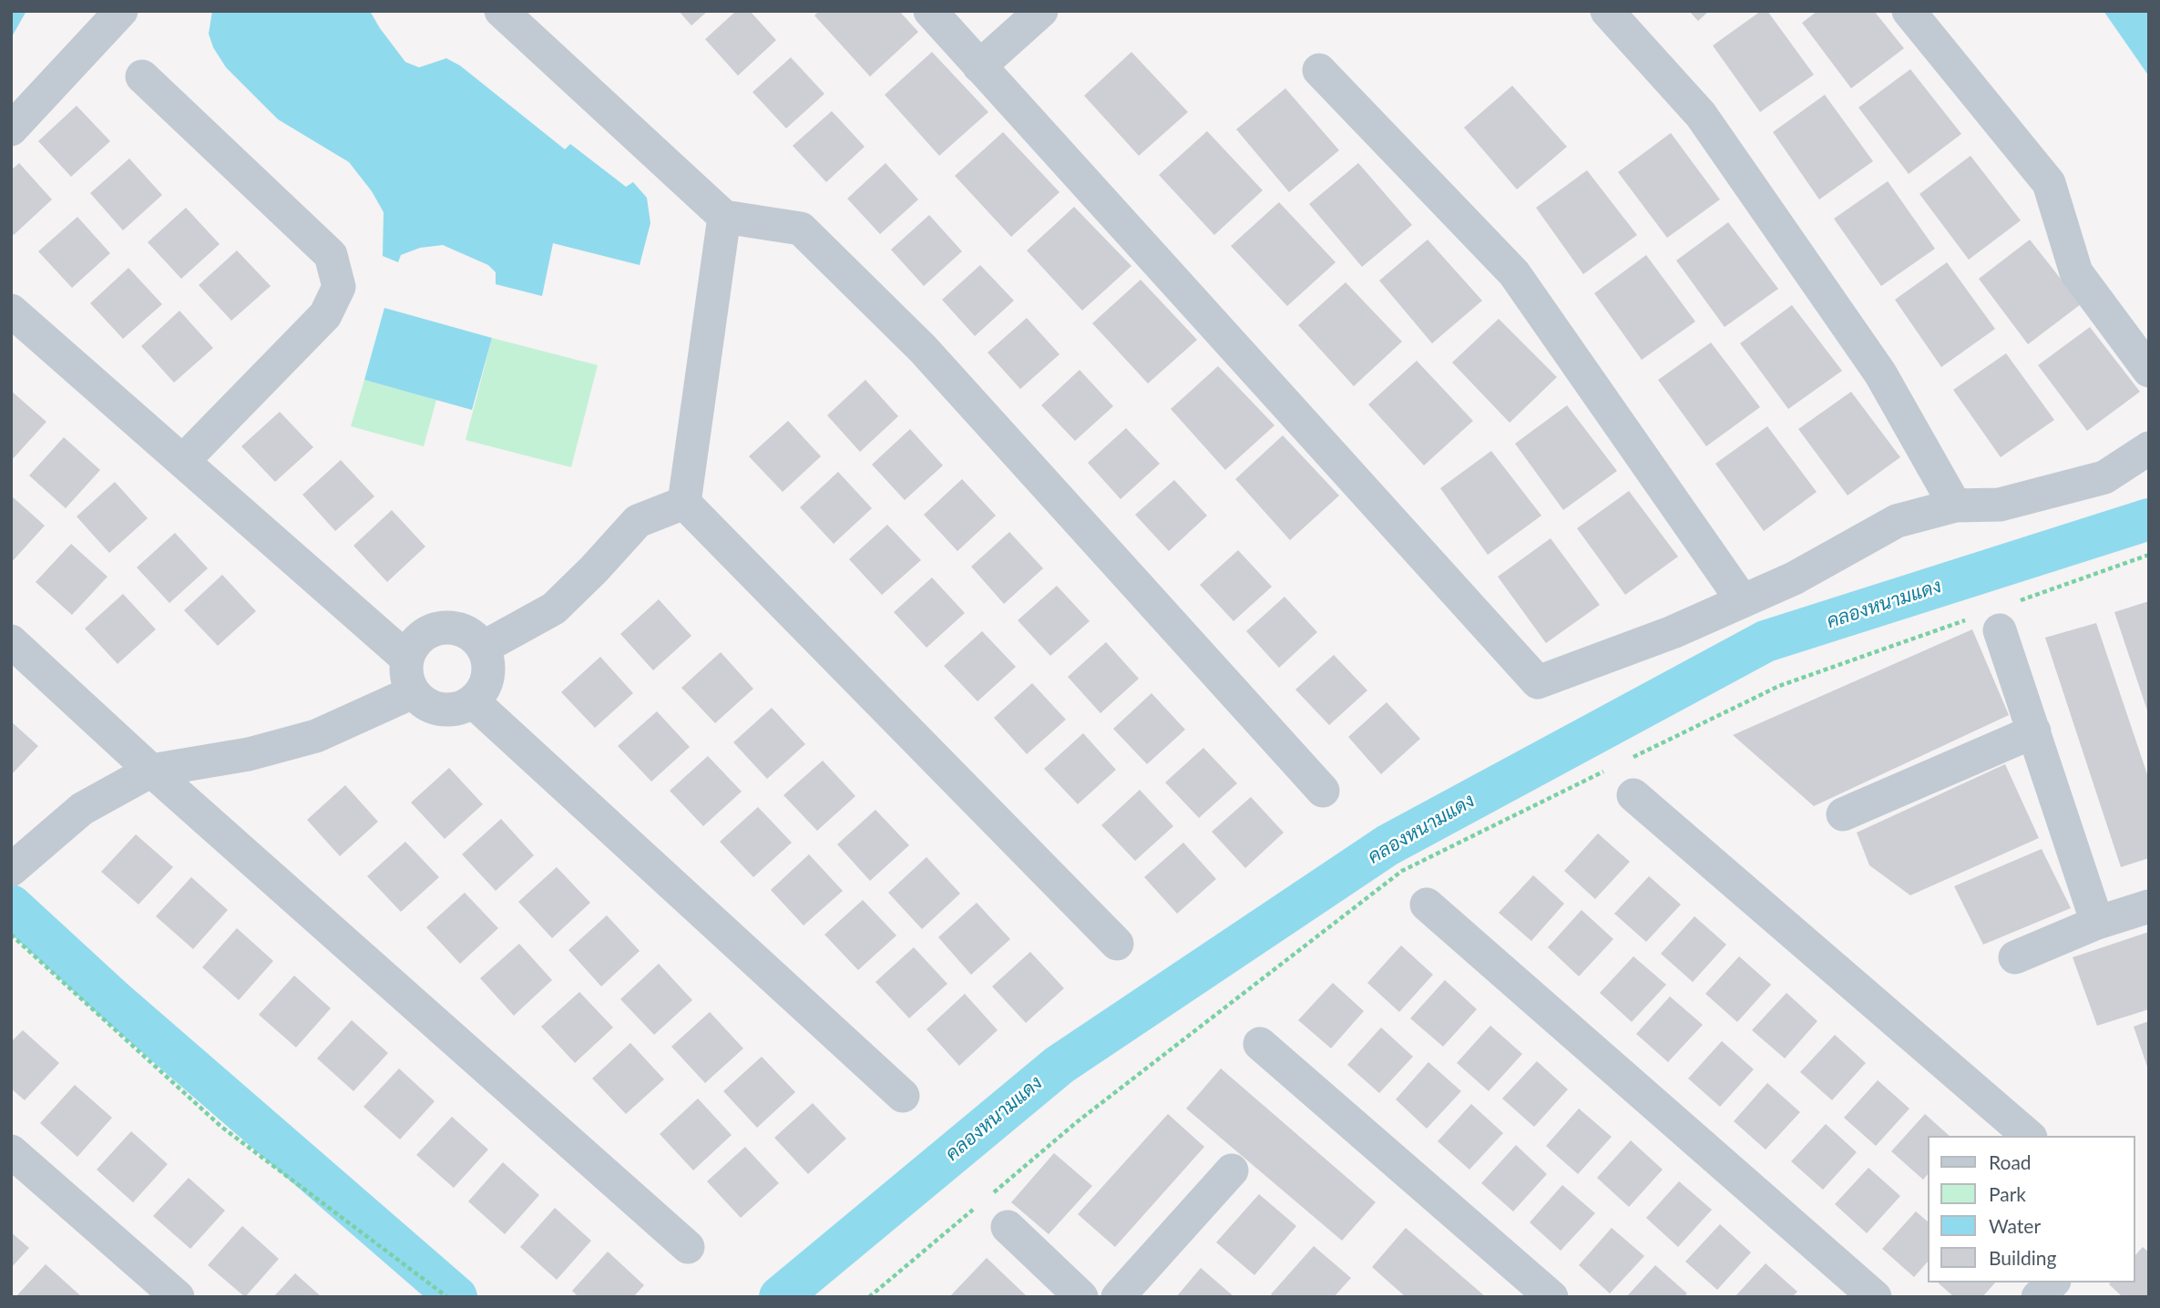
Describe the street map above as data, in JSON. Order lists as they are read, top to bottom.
{
  "water": ["คลองหนามแดง"],
  "legend": [
    "Road",
    "Park",
    "Water",
    "Building"
  ]
}
